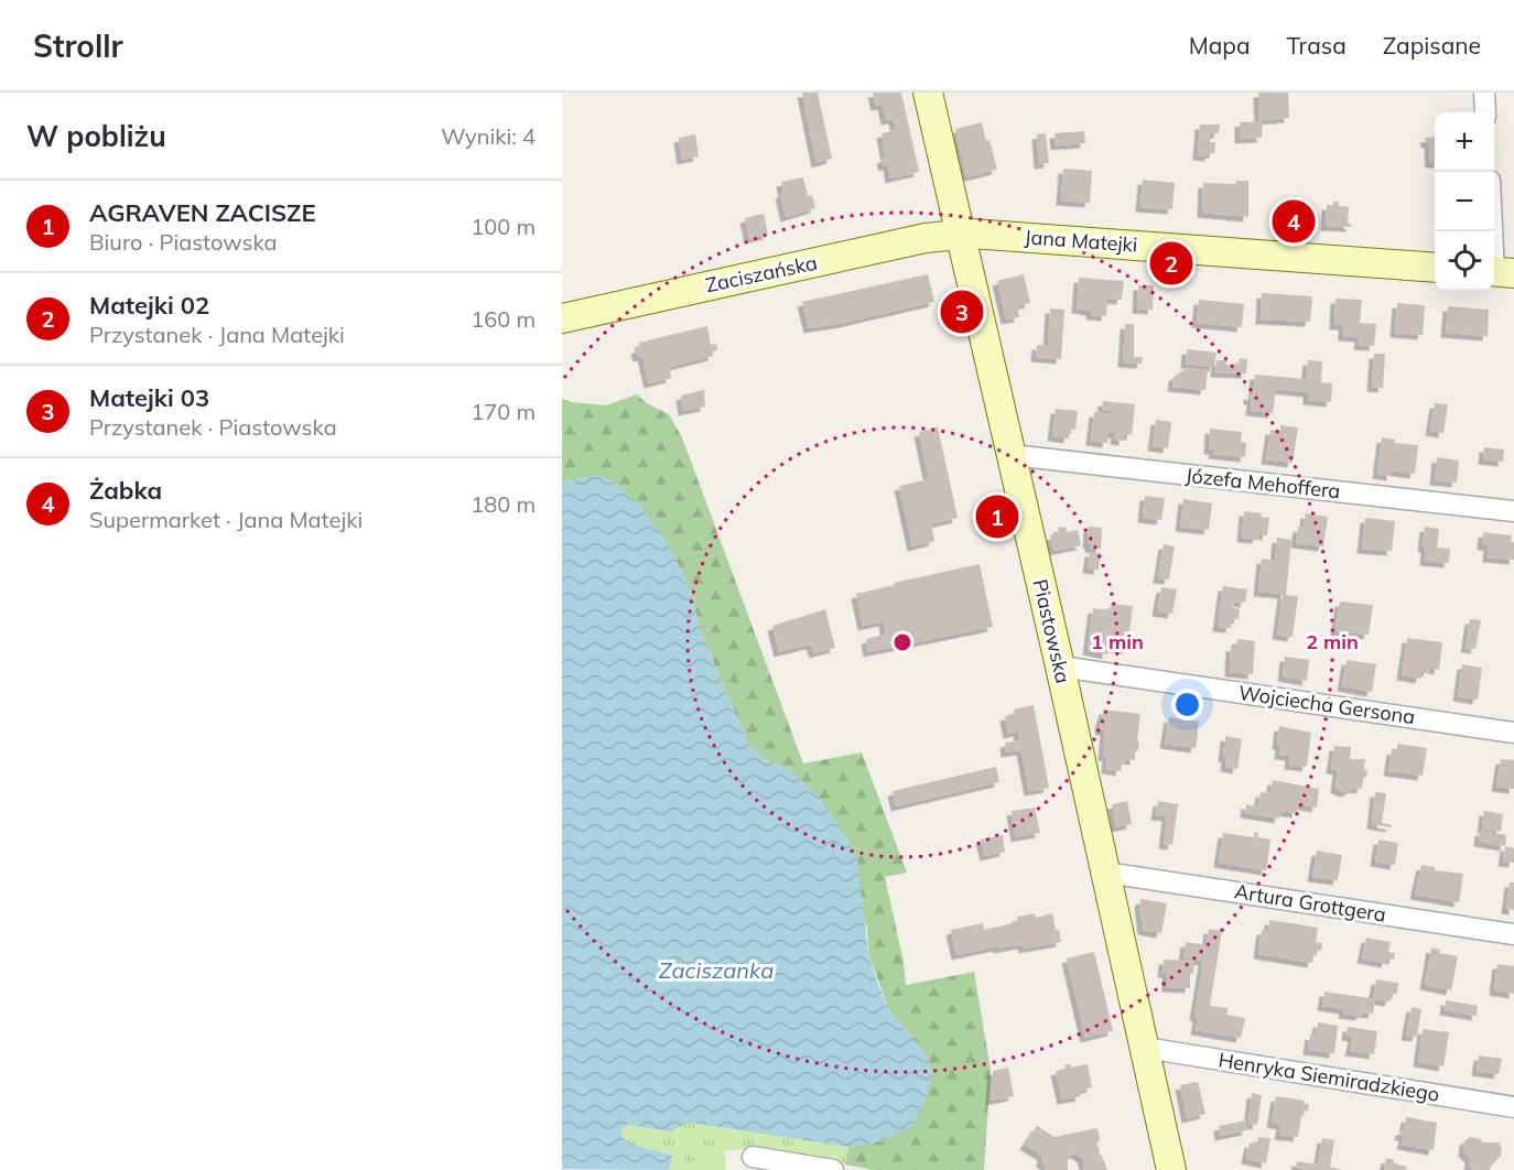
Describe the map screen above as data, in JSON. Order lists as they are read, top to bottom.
{
  "streets": {
    "street": [
      "Jana Matejki",
      "Zaciszańska",
      "Józefa Mehoffera",
      "Piastowska",
      "Wojciecha Gersona",
      "Artura Grottgera",
      "Henryka Siemiradzkiego"
    ]
  },
  "crossings": [
    ["Jana Matejki", "Zaciszańska"],
    ["Jana Matejki", "Piastowska"],
    ["Zaciszańska", "Piastowska"],
    ["Józefa Mehoffera", "Piastowska"],
    ["Piastowska", "Wojciecha Gersona"],
    ["Piastowska", "Artura Grottgera"],
    ["Piastowska", "Henryka Siemiradzkiego"]
  ],
  "water": ["Zaciszanka"],
  "page": {
    "header": "Strollr",
    "nav": ["Mapa", "Trasa", "Zapisane"],
    "heading": ["W pobliżu", "Wyniki: 4"],
    "map_buttons": ["+", "−"],
    "list": [
      {
        "mark": "1",
        "name": "AGRAVEN ZACISZE",
        "note": "Biuro · Piastowska",
        "value": "100 m"
      },
      {
        "mark": "2",
        "name": "Matejki 02",
        "note": "Przystanek · Jana Matejki",
        "value": "160 m"
      },
      {
        "mark": "3",
        "name": "Matejki 03",
        "note": "Przystanek · Piastowska",
        "value": "170 m"
      },
      {
        "mark": "4",
        "name": "Żabka",
        "note": "Supermarket · Jana Matejki",
        "value": "180 m"
      }
    ],
    "pins": [
      "4",
      "2",
      "3",
      "1"
    ]
  },
  "rings": ["1 min", "2 min"]
}
